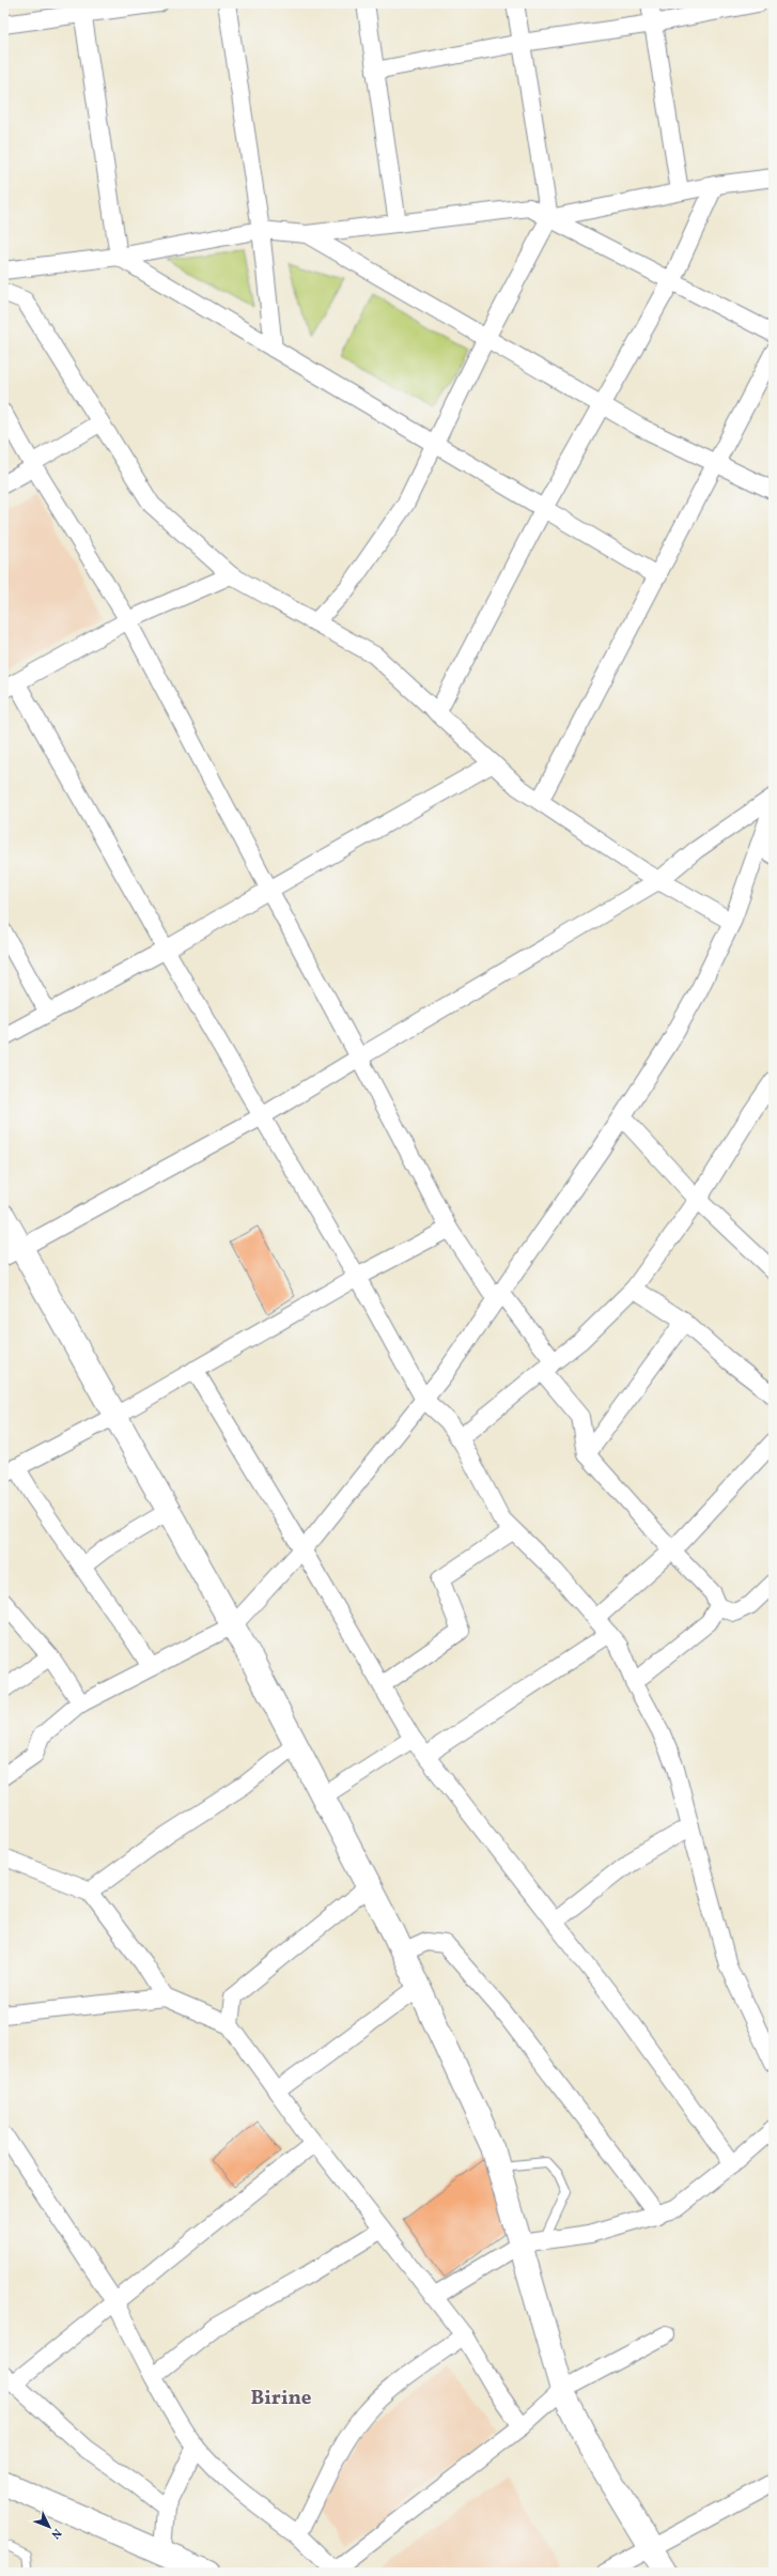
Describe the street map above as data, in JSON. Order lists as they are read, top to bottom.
{
  "districts": ["Birine"],
  "north": "bottom right"
}
